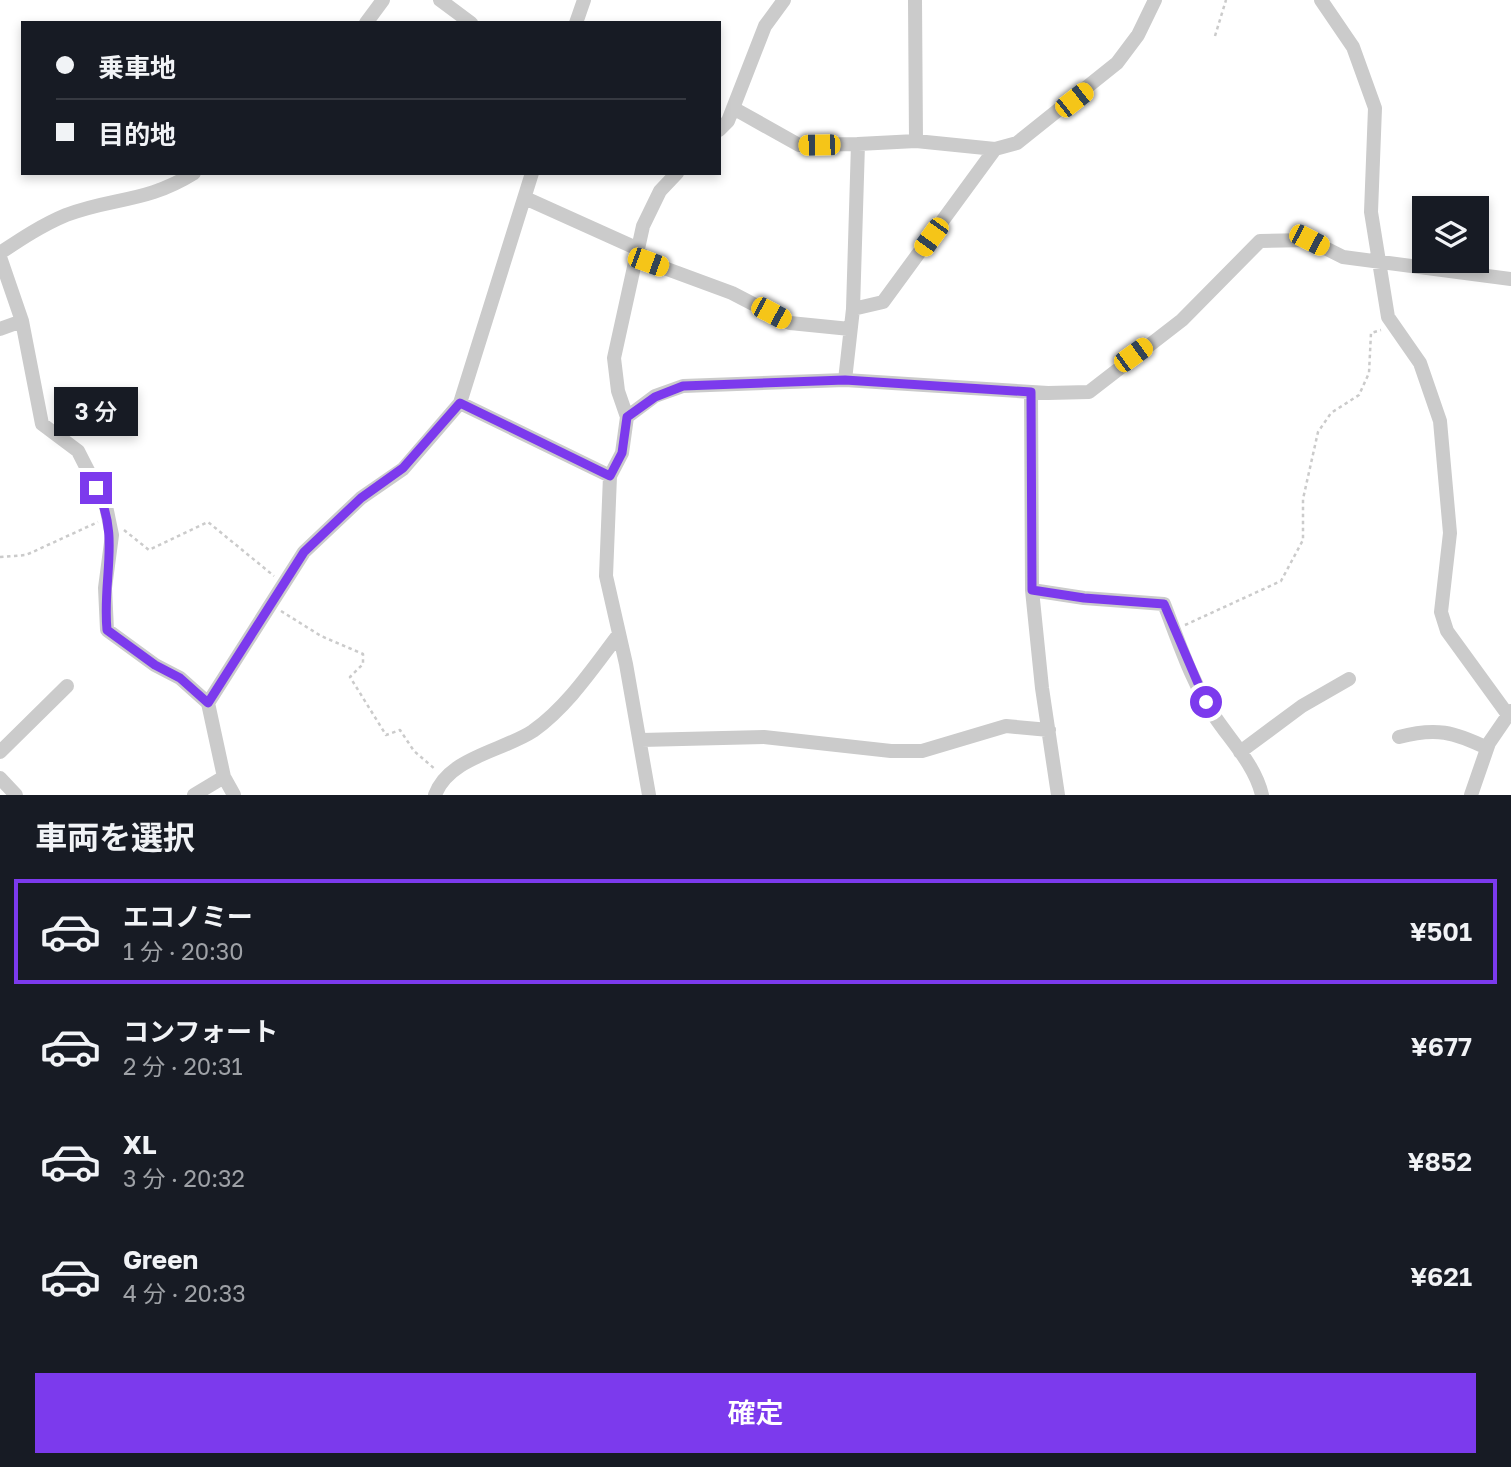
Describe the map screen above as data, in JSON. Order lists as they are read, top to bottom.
{
  "page": {
    "banner": ["乗車地", "目的地"],
    "bubble": "3 分",
    "heading": "車両を選択",
    "list": [
      {
        "name": "エコノミー",
        "note": "1 分 · 20:30",
        "value": "¥501"
      },
      {
        "name": "コンフォート",
        "note": "2 分 · 20:31",
        "value": "¥677"
      },
      {
        "name": "XL",
        "note": "3 分 · 20:32",
        "value": "¥852"
      },
      {
        "name": "Green",
        "note": "4 分 · 20:33",
        "value": "¥621"
      }
    ],
    "buttons": "確定"
  }
}
